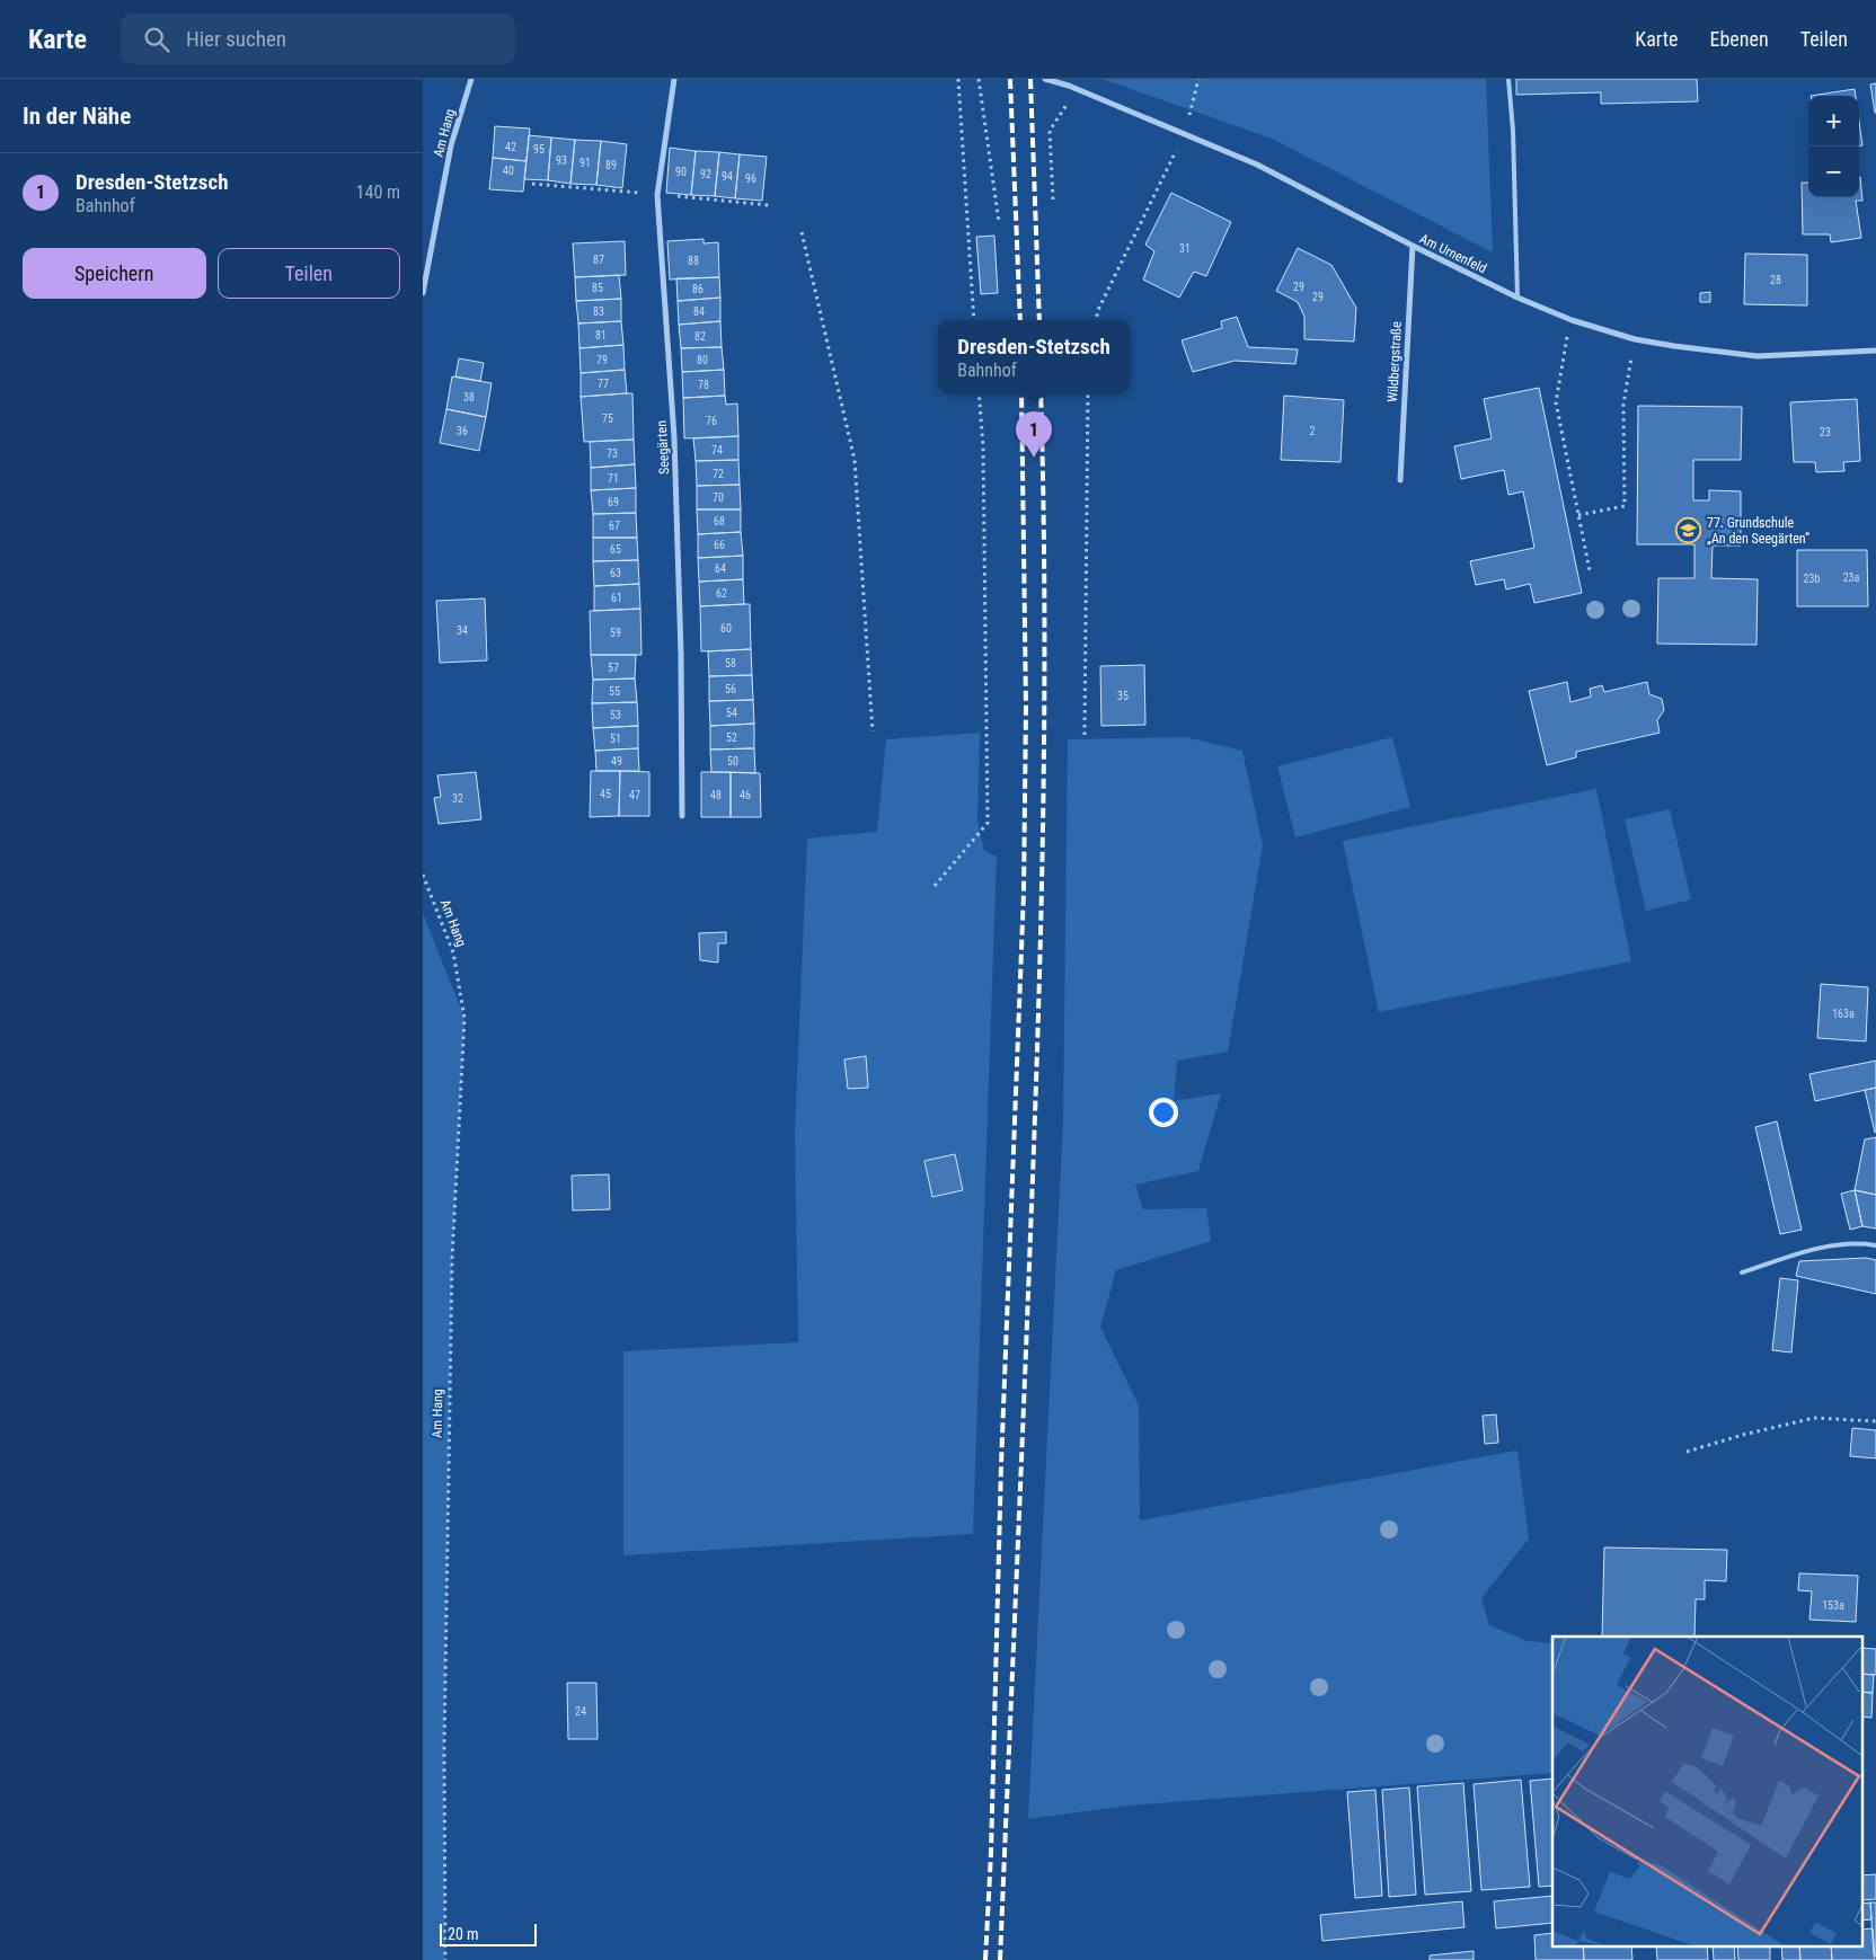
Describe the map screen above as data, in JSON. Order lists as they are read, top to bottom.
{
  "streets": {
    "street": [
      "Am Hang",
      "Am Urnenfeld",
      "Wildbergstraße",
      "Seegärten"
    ]
  },
  "crossings": [
    ["Am Urnenfeld", "Wildbergstraße"]
  ],
  "places": {
    "school or university": ["77. Grundschule „An den Seegärten“"]
  },
  "house_numbers": [
    "42",
    "95",
    "93",
    "91",
    "89",
    "40",
    "90",
    "92",
    "94",
    "96",
    "31",
    "87",
    "88",
    "28",
    "29",
    "85",
    "86",
    "29",
    "83",
    "84",
    "81",
    "82",
    "79",
    "80",
    "77",
    "78",
    "38",
    "75",
    "76",
    "36",
    "2",
    "23",
    "74",
    "73",
    "72",
    "71",
    "70",
    "69",
    "68",
    "67",
    "66",
    "65",
    "64",
    "63",
    "23a",
    "23b",
    "62",
    "61",
    "60",
    "34",
    "59",
    "58",
    "57",
    "56",
    "55",
    "35",
    "54",
    "53",
    "52",
    "51",
    "49",
    "50",
    "45",
    "47",
    "48",
    "46",
    "32",
    "163a",
    "153a",
    "24"
  ],
  "scale_bar": "20 m",
  "page": {
    "header": "Karte",
    "search": "Hier suchen",
    "nav": ["Karte", "Ebenen", "Teilen"],
    "heading": "In der Nähe",
    "map_buttons": ["+", "−"],
    "list": [
      {
        "mark": "1",
        "name": "Dresden-Stetzsch",
        "note": "Bahnhof",
        "value": "140 m"
      }
    ],
    "buttons": ["Speichern", "Teilen"],
    "popup": ["Dresden-Stetzsch", "Bahnhof"],
    "pins": "1",
    "scale": "20 m"
  }
}
